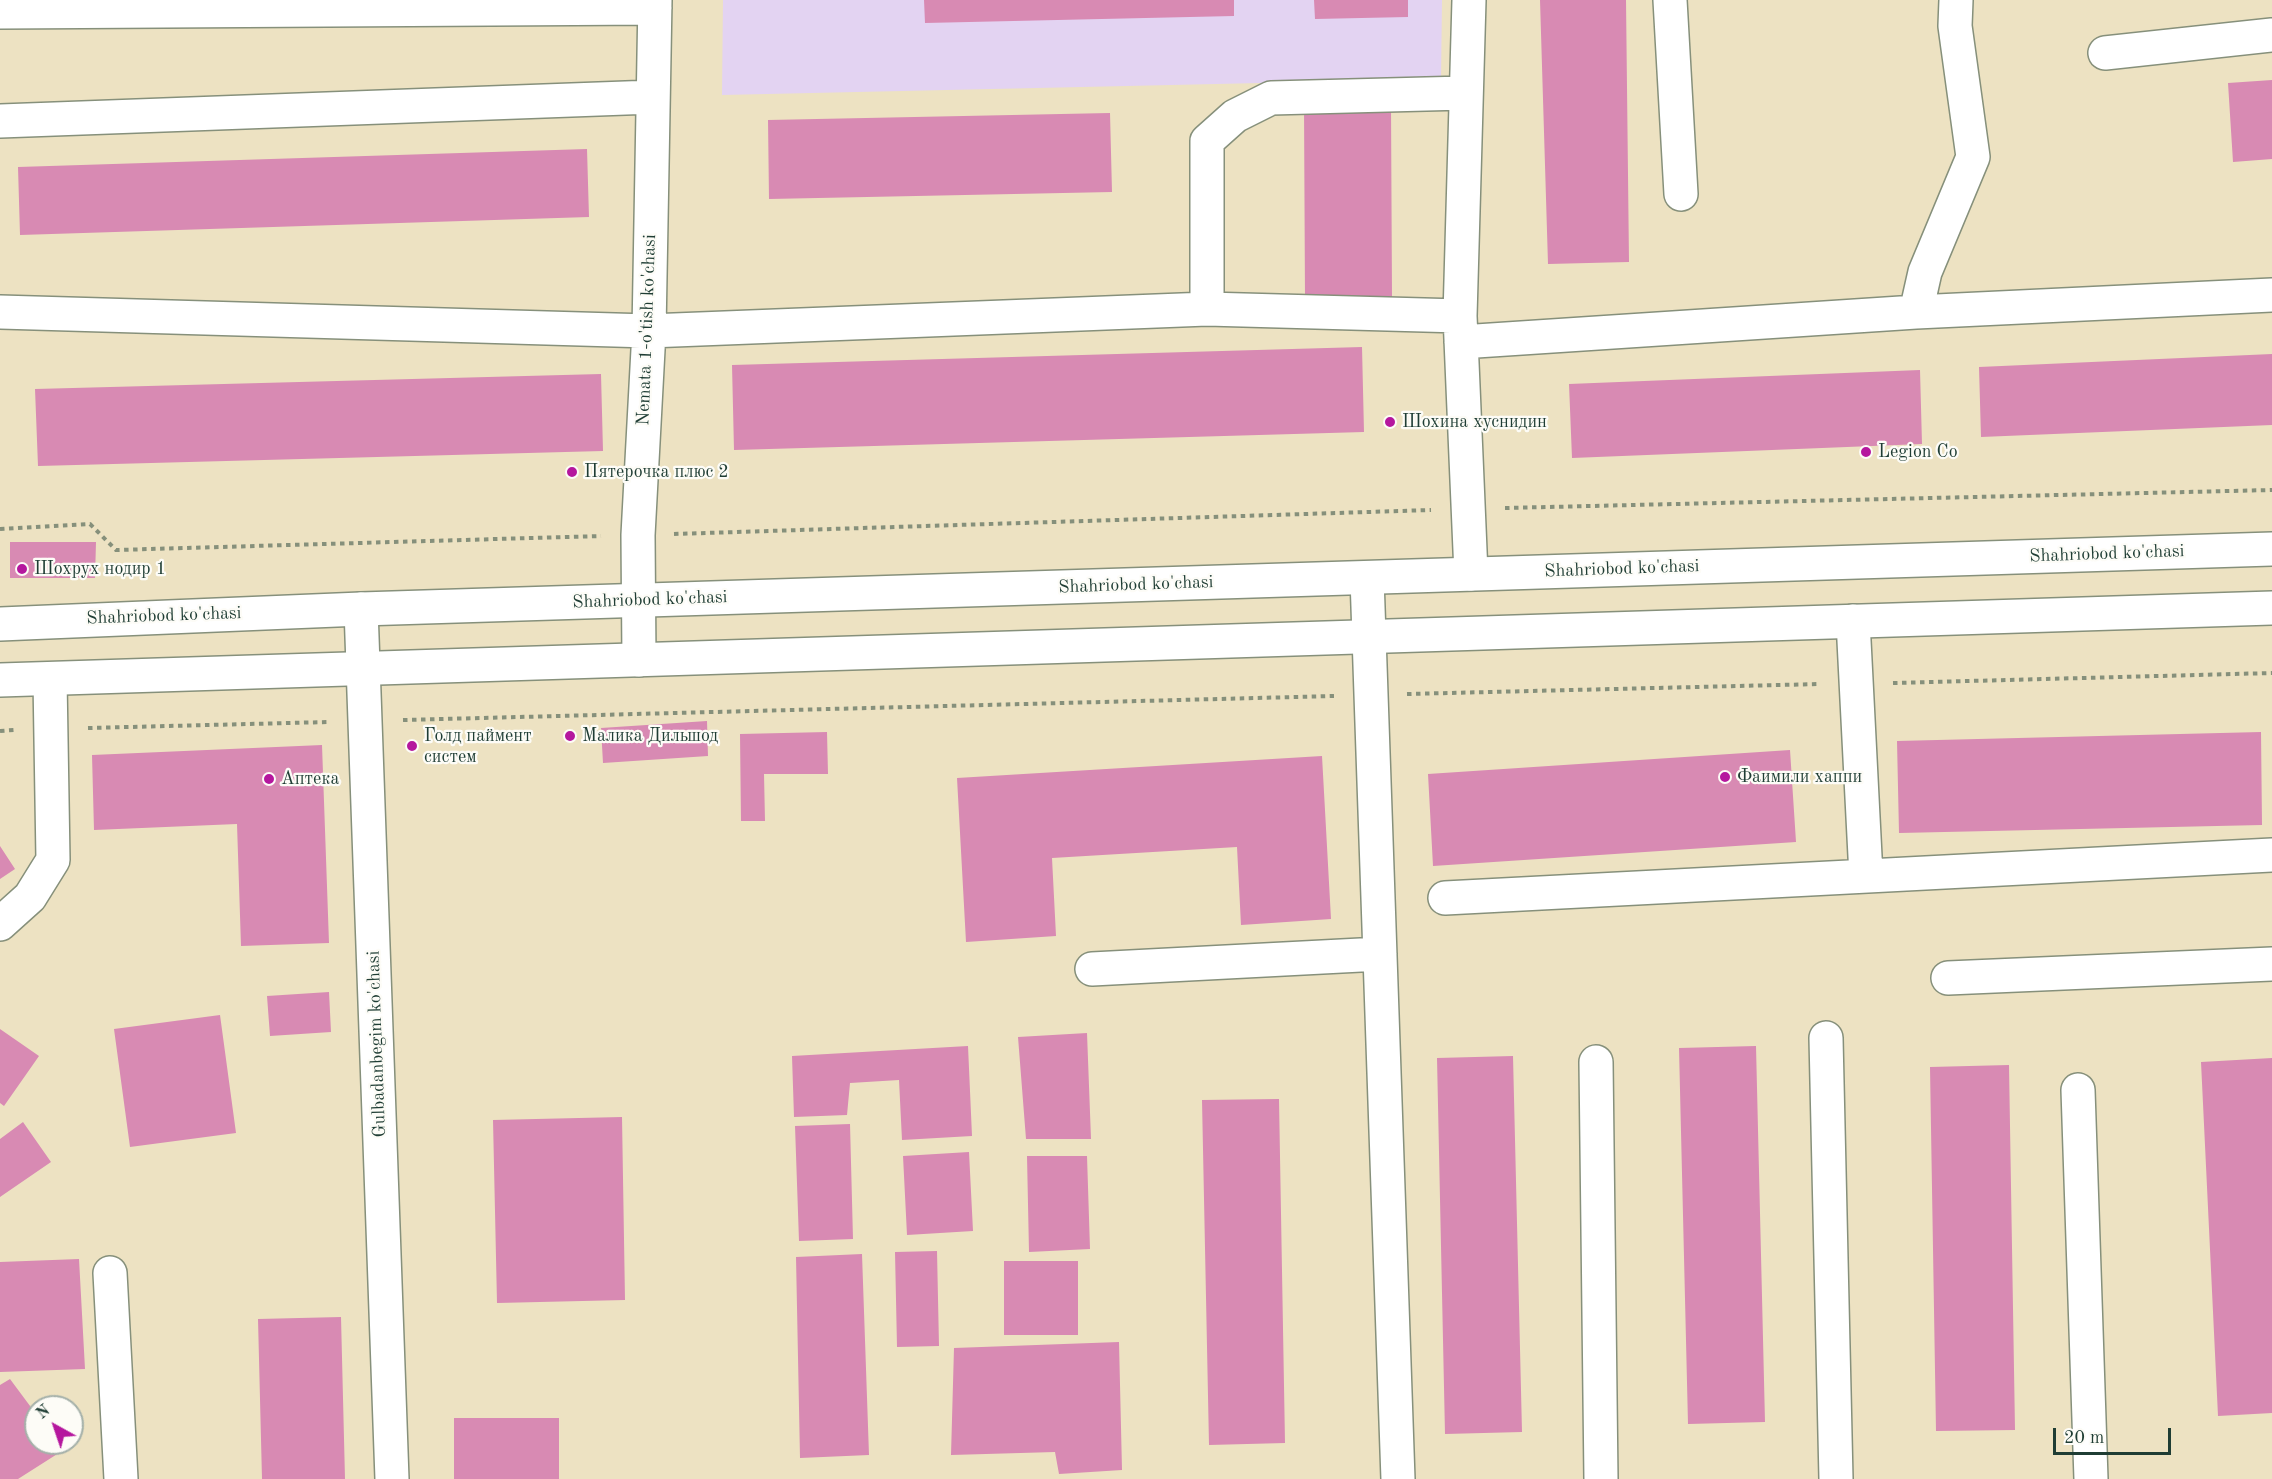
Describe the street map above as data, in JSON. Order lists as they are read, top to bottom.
{
  "streets": {
    "main road": ["Nemata 1-o'tish ko'chasi", "Shahriobod ko'chasi", "Gulbadanbegim ko'chasi"]
  },
  "crossings": [
    ["Nemata 1-o'tish ko'chasi", "Shahriobod ko'chasi"],
    ["Shahriobod ko'chasi", "Gulbadanbegim ko'chasi"]
  ],
  "places": [
    "Шохина хуснидин",
    "Legion Co",
    "Пятерочка плюс 2",
    "Шохрух нодир 1",
    "Малика Дильшод",
    "Голд паймент систем",
    "Фаимили хаппи",
    "Аптека"
  ],
  "scale_bar": "20 m",
  "north": "top left"
}
